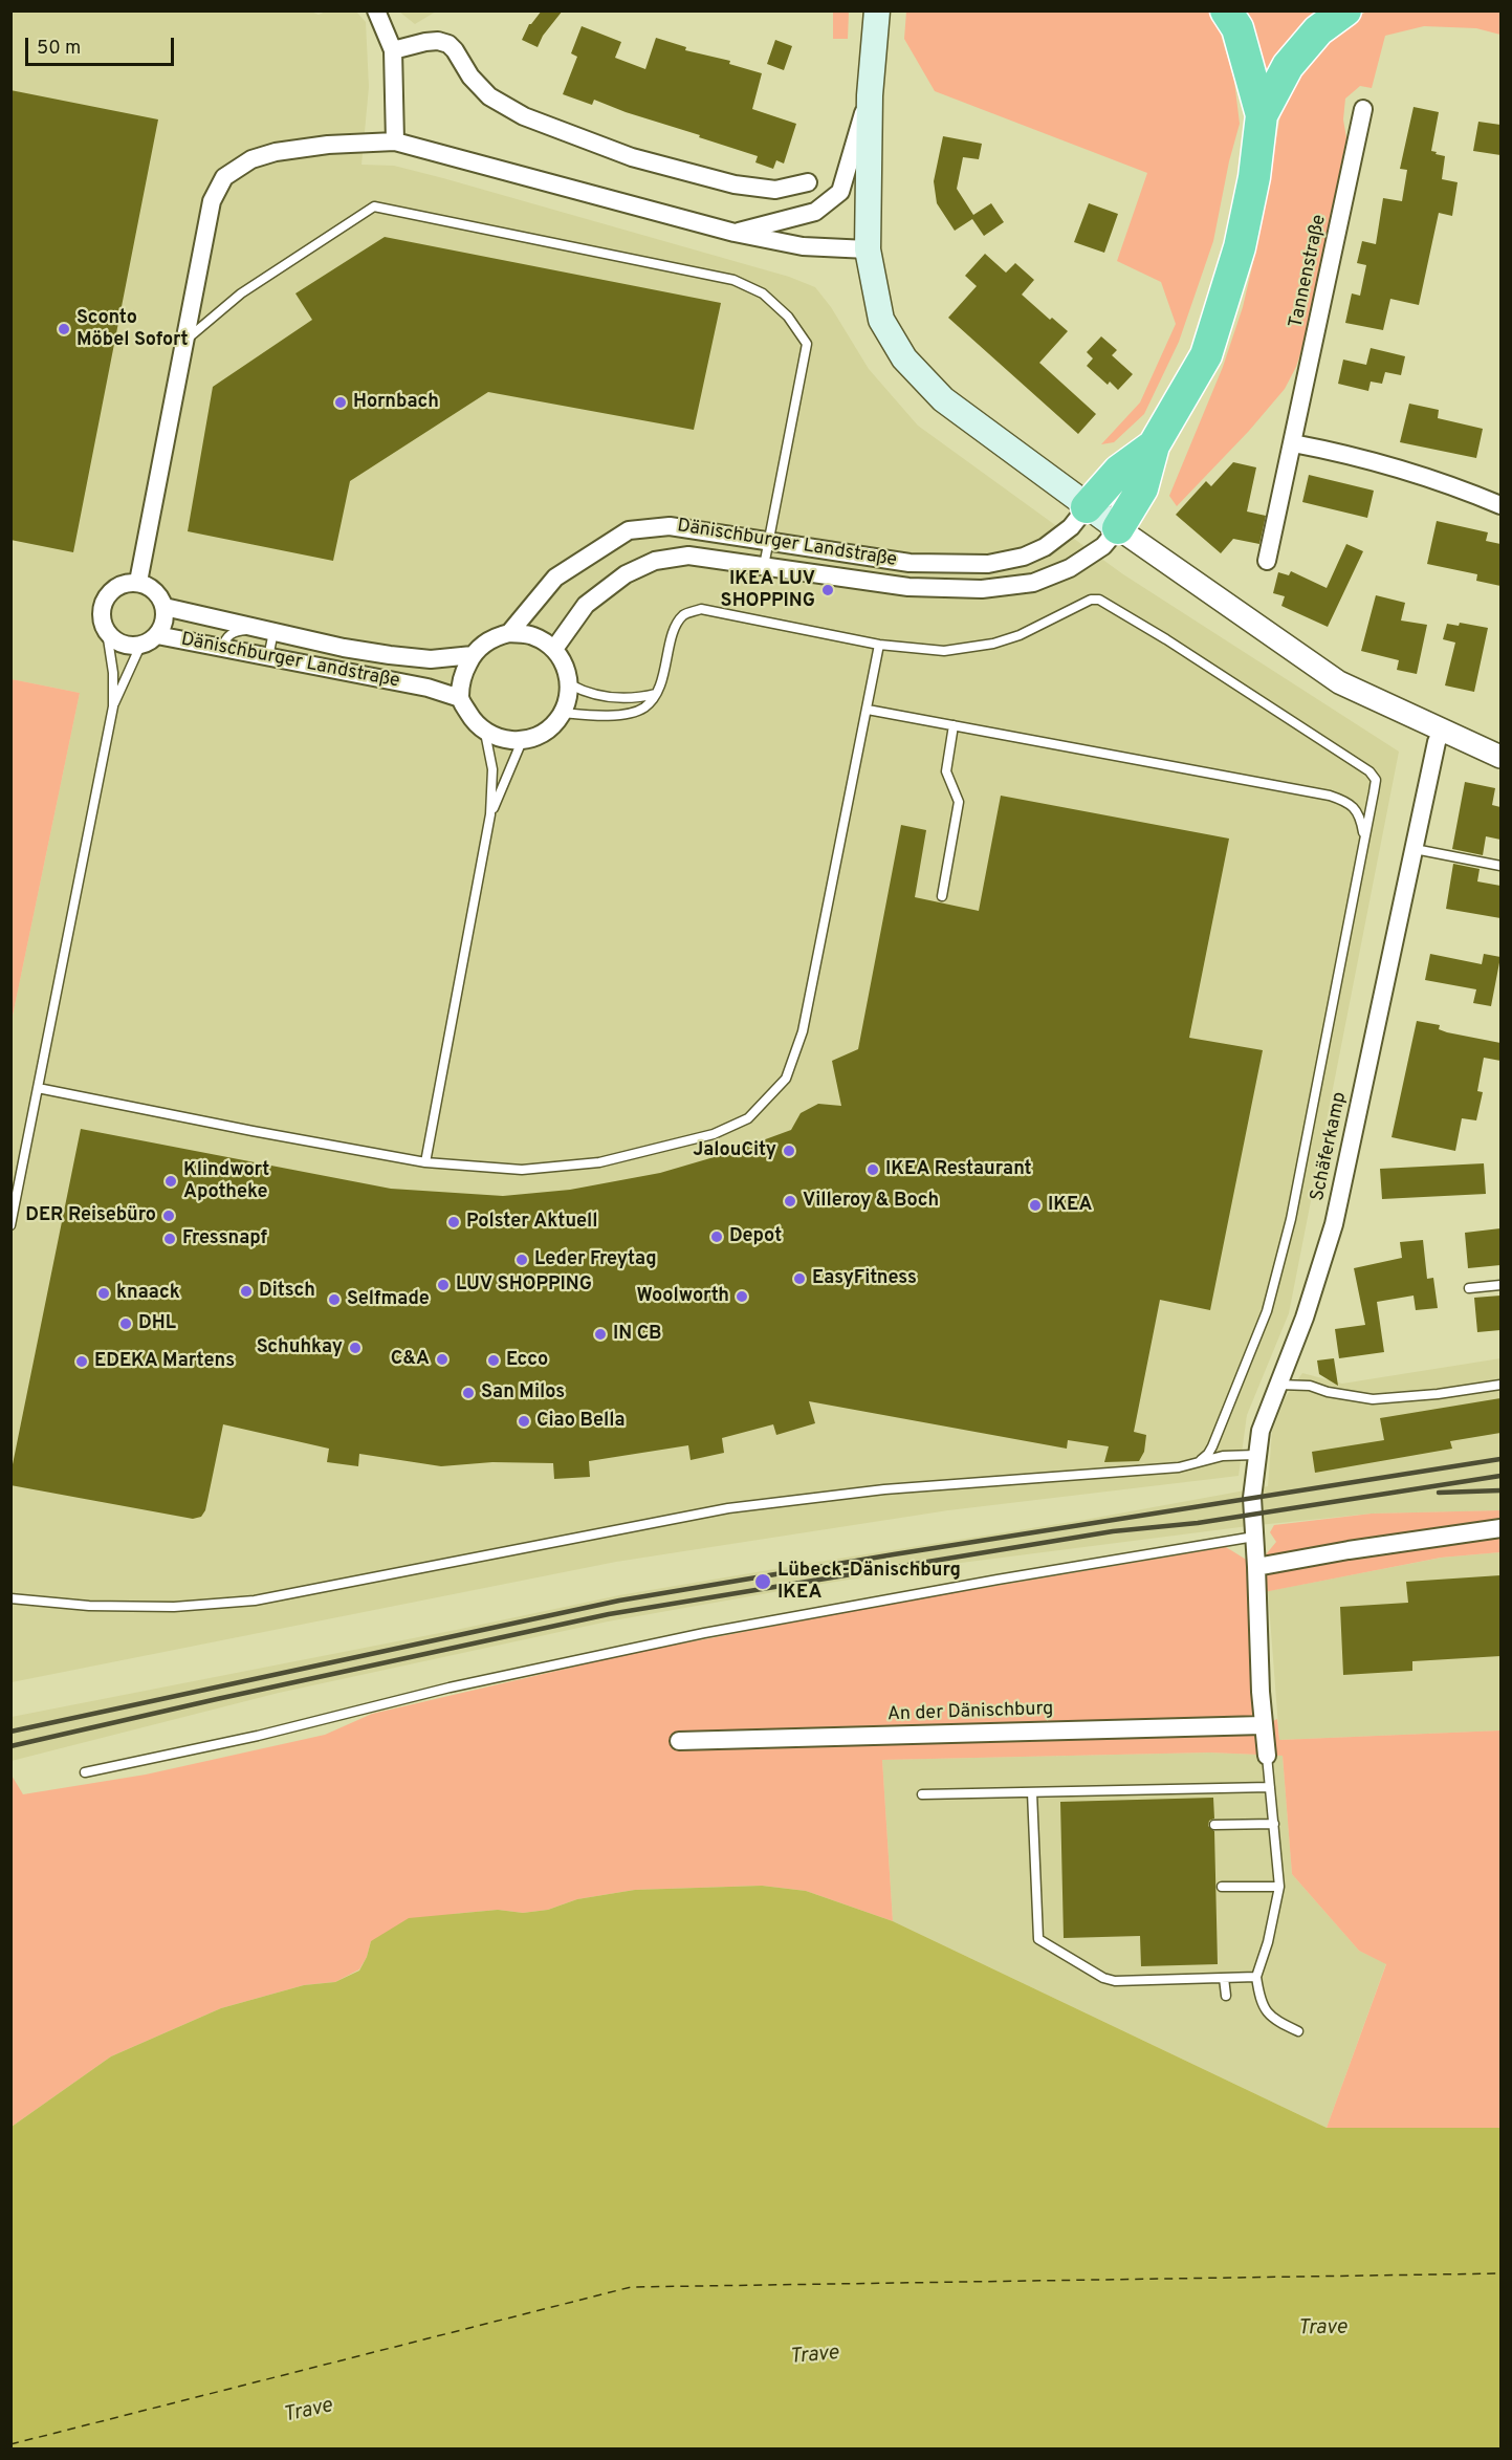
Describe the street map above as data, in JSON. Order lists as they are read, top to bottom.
{
  "streets": {
    "street": [
      "Tannenstraße",
      "Dänischburger Landstraße",
      "Schäferkamp",
      "An der Dänischburg"
    ]
  },
  "water": ["Trave"],
  "places": [
    "Sconto Möbel Sofort",
    "Hornbach",
    "IKEA LUV SHOPPING",
    "JalouCity",
    "IKEA Restaurant",
    "Klindwort Apotheke",
    "Villeroy & Boch",
    "IKEA",
    "DER Reisebüro",
    "Polster Aktuell",
    "Depot",
    "Fressnapf",
    "Leder Freytag",
    "EasyFitness",
    "LUV SHOPPING",
    "Ditsch",
    "knaack",
    "Woolworth",
    "Selfmade",
    "DHL",
    "IN CB",
    "Schuhkay",
    "C&A",
    "Ecco",
    "EDEKA Martens",
    "San Milos",
    "Ciao Bella",
    "Lübeck-Dänischburg IKEA"
  ],
  "scale_bar": "50 m"
}
